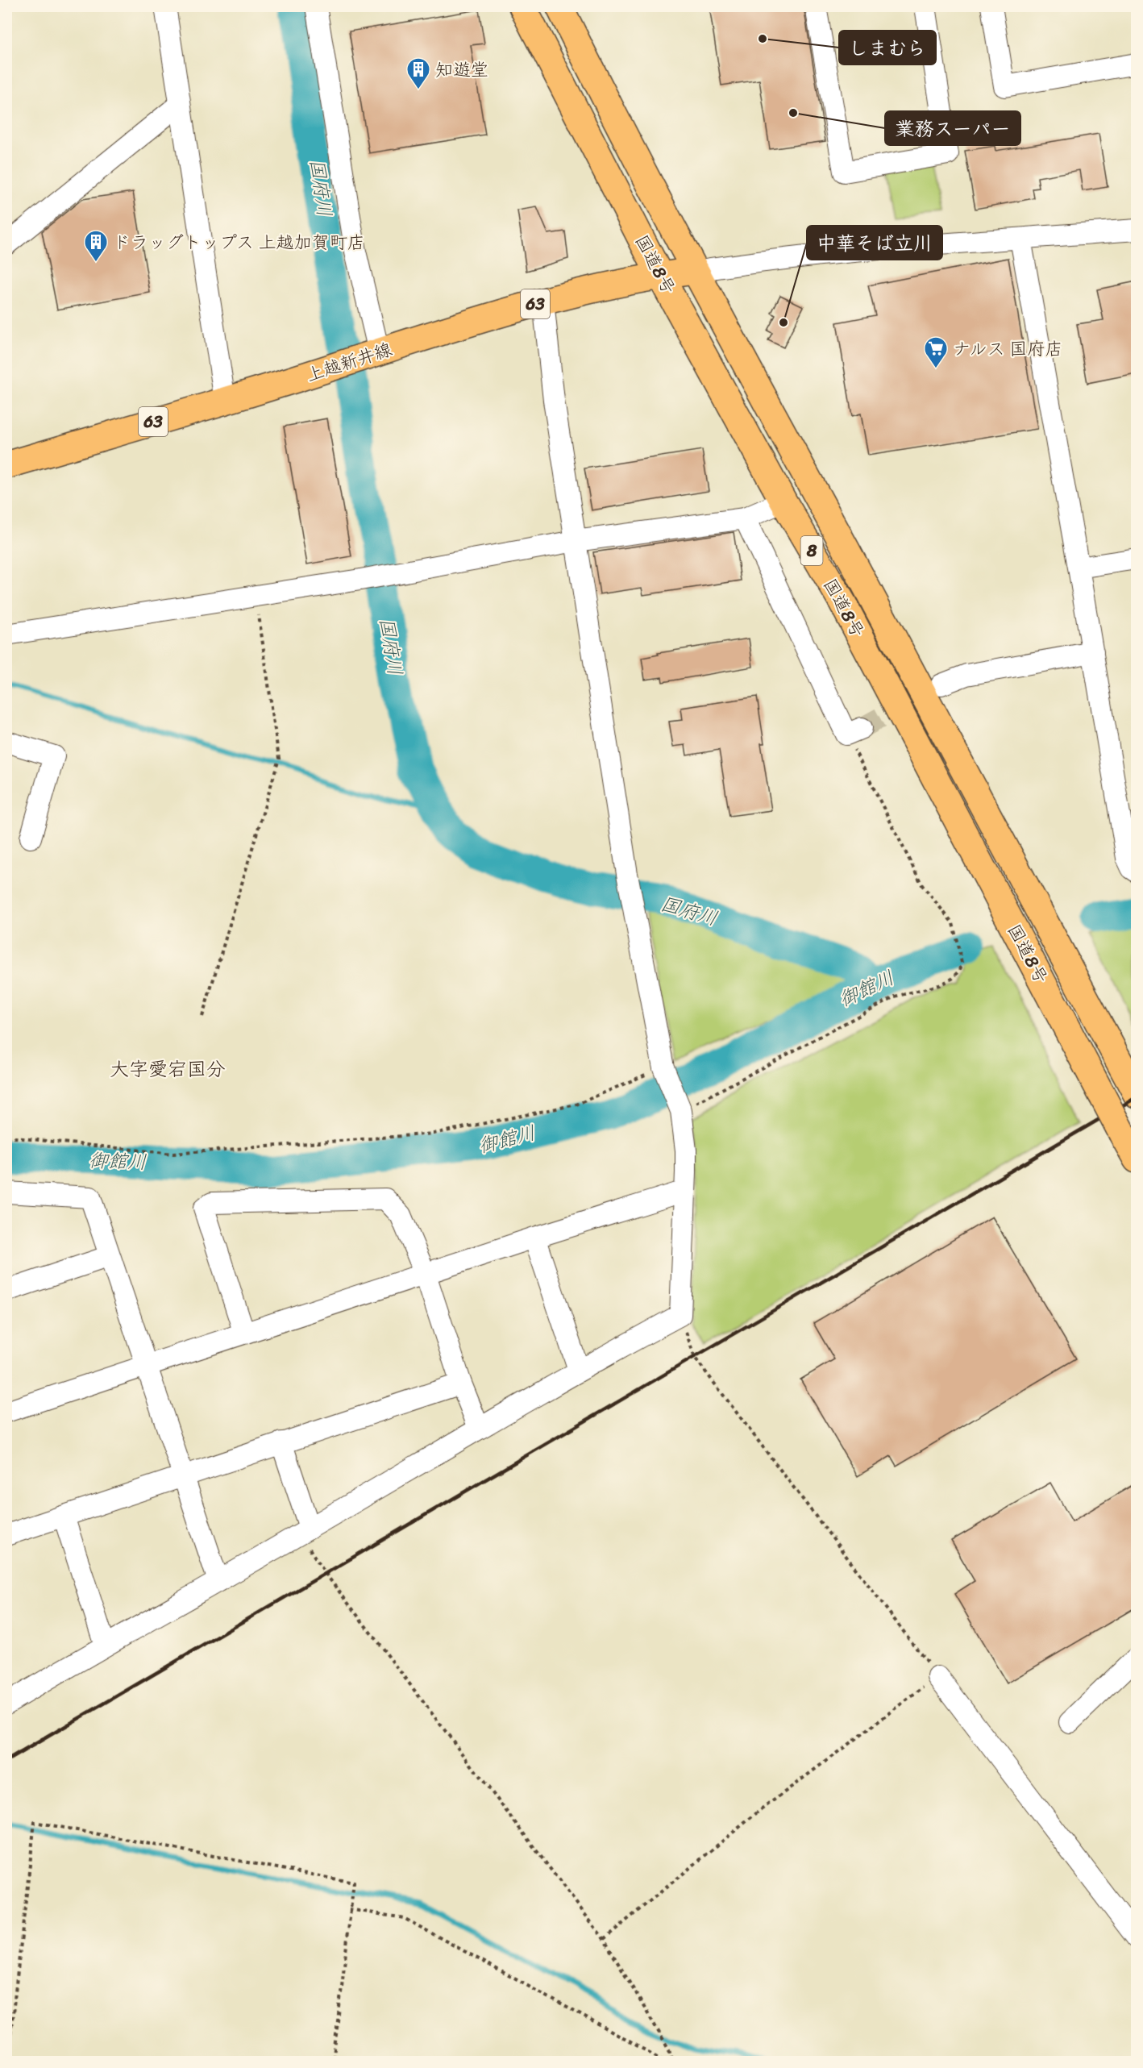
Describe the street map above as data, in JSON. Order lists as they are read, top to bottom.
{
  "streets": {
    "main road": [
      "国道8号",
      "63",
      "上越新井線",
      "8"
    ]
  },
  "crossings": [
    ["国道8号", "上越新井線"]
  ],
  "districts": ["大字愛宕国分"],
  "water": ["国府川", "御館川"],
  "places": {
    "other": ["しまむら", "業務スーパー", "中華そば立川"],
    "building": ["知遊堂", "ドラッグトップス 上越加賀町店"],
    "supermarket": ["ナルス 国府店"]
  }
}
